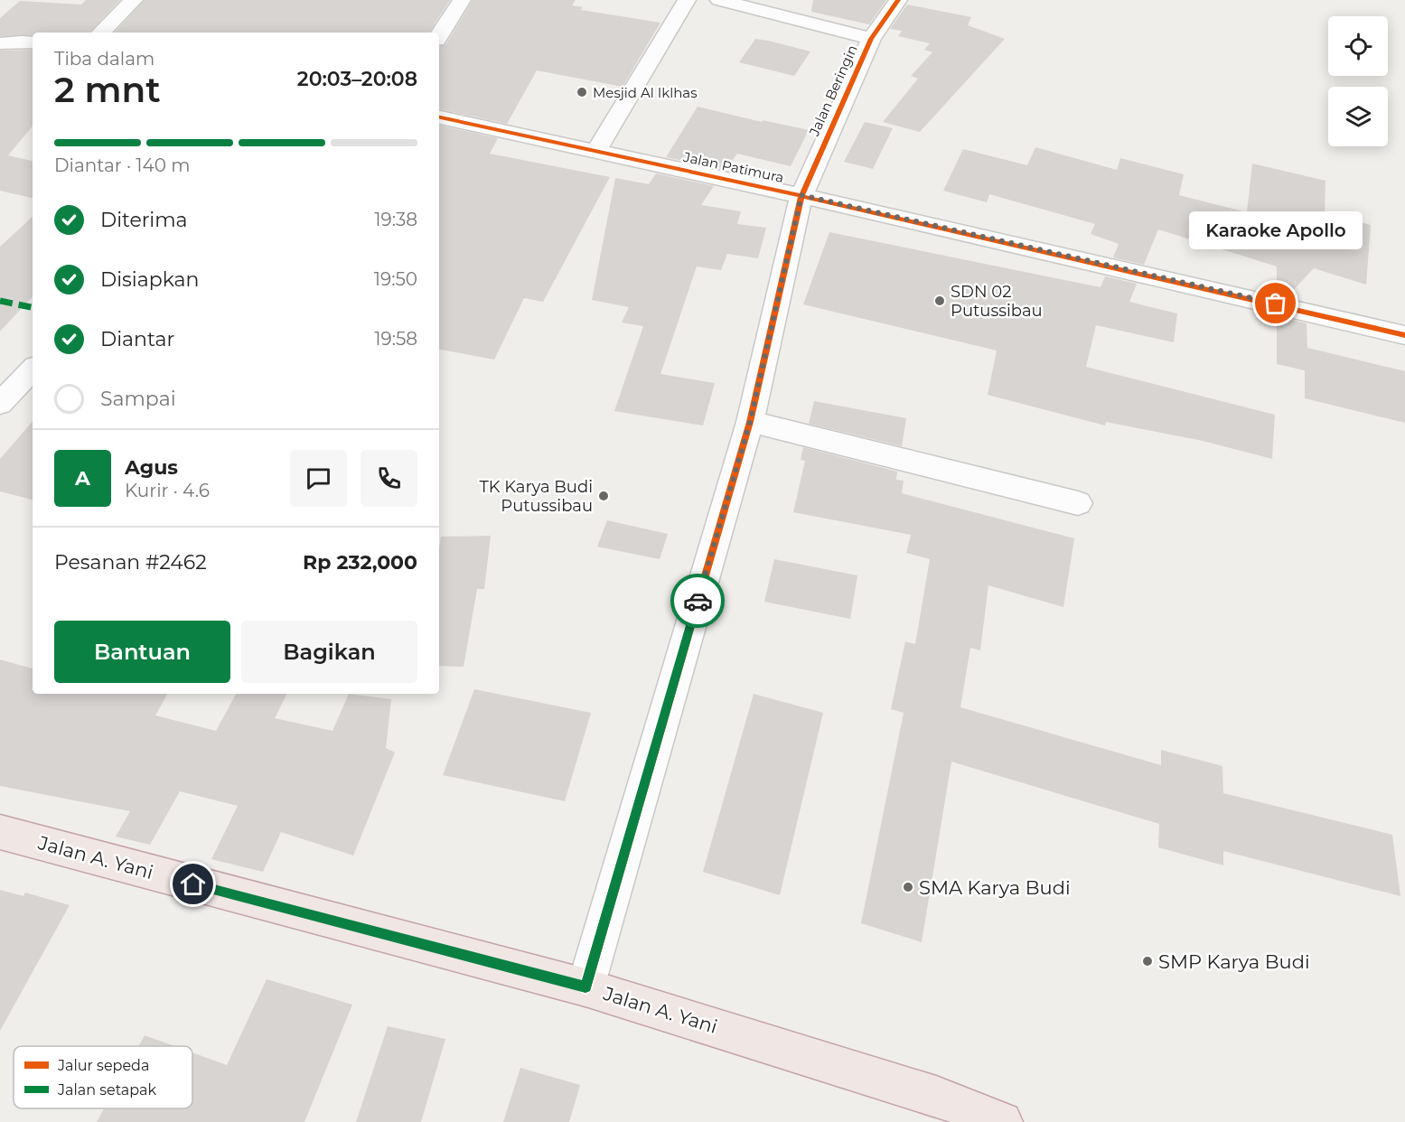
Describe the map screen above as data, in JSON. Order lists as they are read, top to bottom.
{
  "streets": {
    "highway": ["Jalan A. Yani"],
    "street": ["Jalan Beringin", "Jalan Patimura"]
  },
  "crossings": [
    ["Jalan Beringin", "Jalan Patimura"],
    ["Jalan Beringin", "Jalan A. Yani"]
  ],
  "places": [
    "Mesjid Al Iklhas",
    "SDN 02 Putussibau",
    "Karaoke Apollo",
    "TK Karya Budi Putussibau",
    "SMA Karya Budi",
    "SMP Karya Budi"
  ],
  "legend": ["Jalur sepeda", "Jalan setapak"],
  "page": {
    "heading": ["2 mnt", "Tiba dalam", "20:03–20:08"],
    "panel": [
      "Agus",
      "Kurir · 4.6",
      "Pesanan #2462",
      "Rp 232,000"
    ],
    "bar": "Diantar · 140 m",
    "list": [
      ["Diterima", "19:38"],
      ["Disiapkan", "19:50"],
      ["Diantar", "19:58"],
      "Sampai"
    ],
    "bubble": "Karaoke Apollo",
    "round": "A",
    "buttons": ["Bantuan", "Bagikan"]
  }
}
